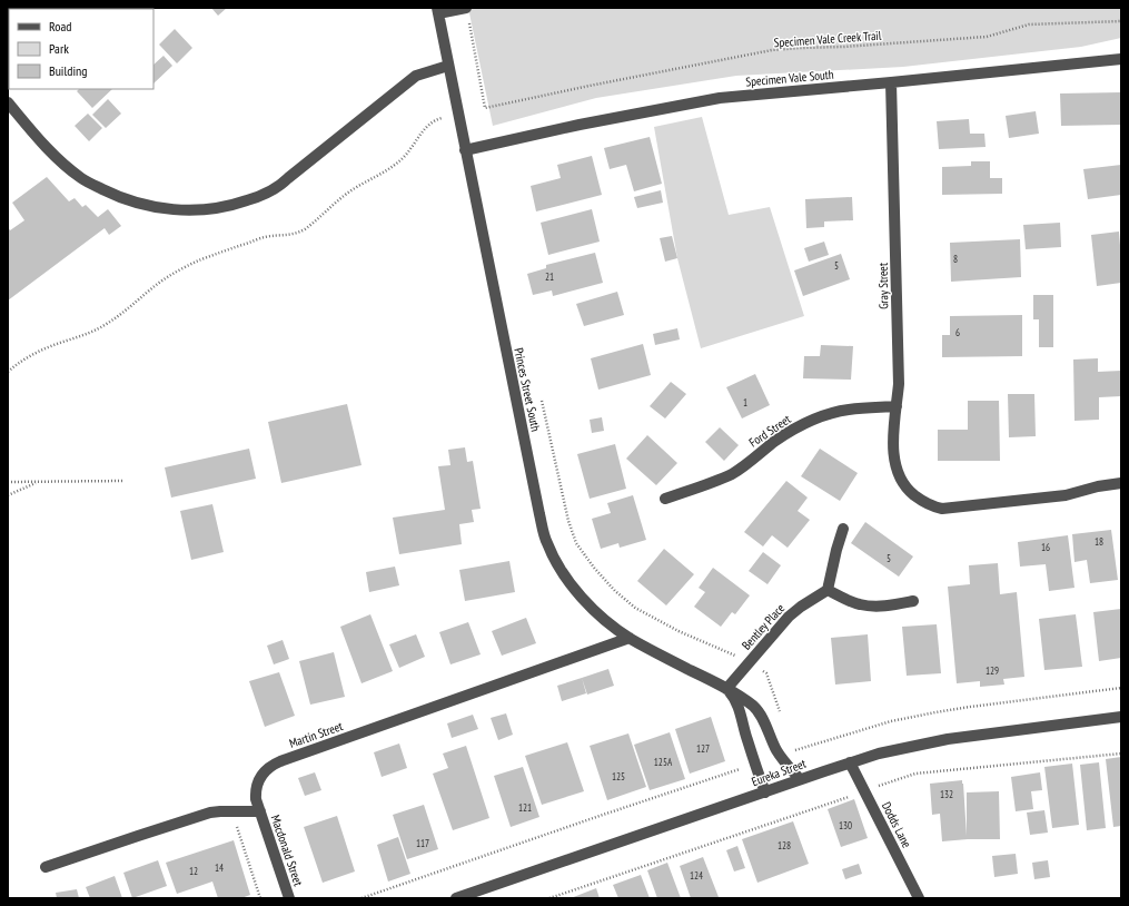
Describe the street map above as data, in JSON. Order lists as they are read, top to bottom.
{
  "streets": {
    "street": [
      "Specimen Vale South",
      "Gray Street",
      "Princes Street South",
      "Ford Street",
      "Bentley Place",
      "Martin Street",
      "Eureka Street",
      "Dodds Lane",
      "Macdonald Street"
    ],
    "path": ["Specimen Vale Creek Trail"]
  },
  "crossings": [
    ["Specimen Vale South", "Gray Street"],
    ["Specimen Vale South", "Princes Street South"],
    ["Gray Street", "Ford Street"],
    ["Princes Street South", "Bentley Place"],
    ["Princes Street South", "Martin Street"],
    ["Princes Street South", "Eureka Street"],
    ["Martin Street", "Macdonald Street"],
    ["Eureka Street", "Dodds Lane"]
  ],
  "house_numbers": [
    "8",
    "5",
    "21",
    "6",
    "1",
    "18",
    "16",
    "5",
    "129",
    "127",
    "125A",
    "125",
    "132",
    "121",
    "130",
    "117",
    "128",
    "14",
    "12",
    "124"
  ],
  "legend": ["Road", "Park", "Building"]
}
